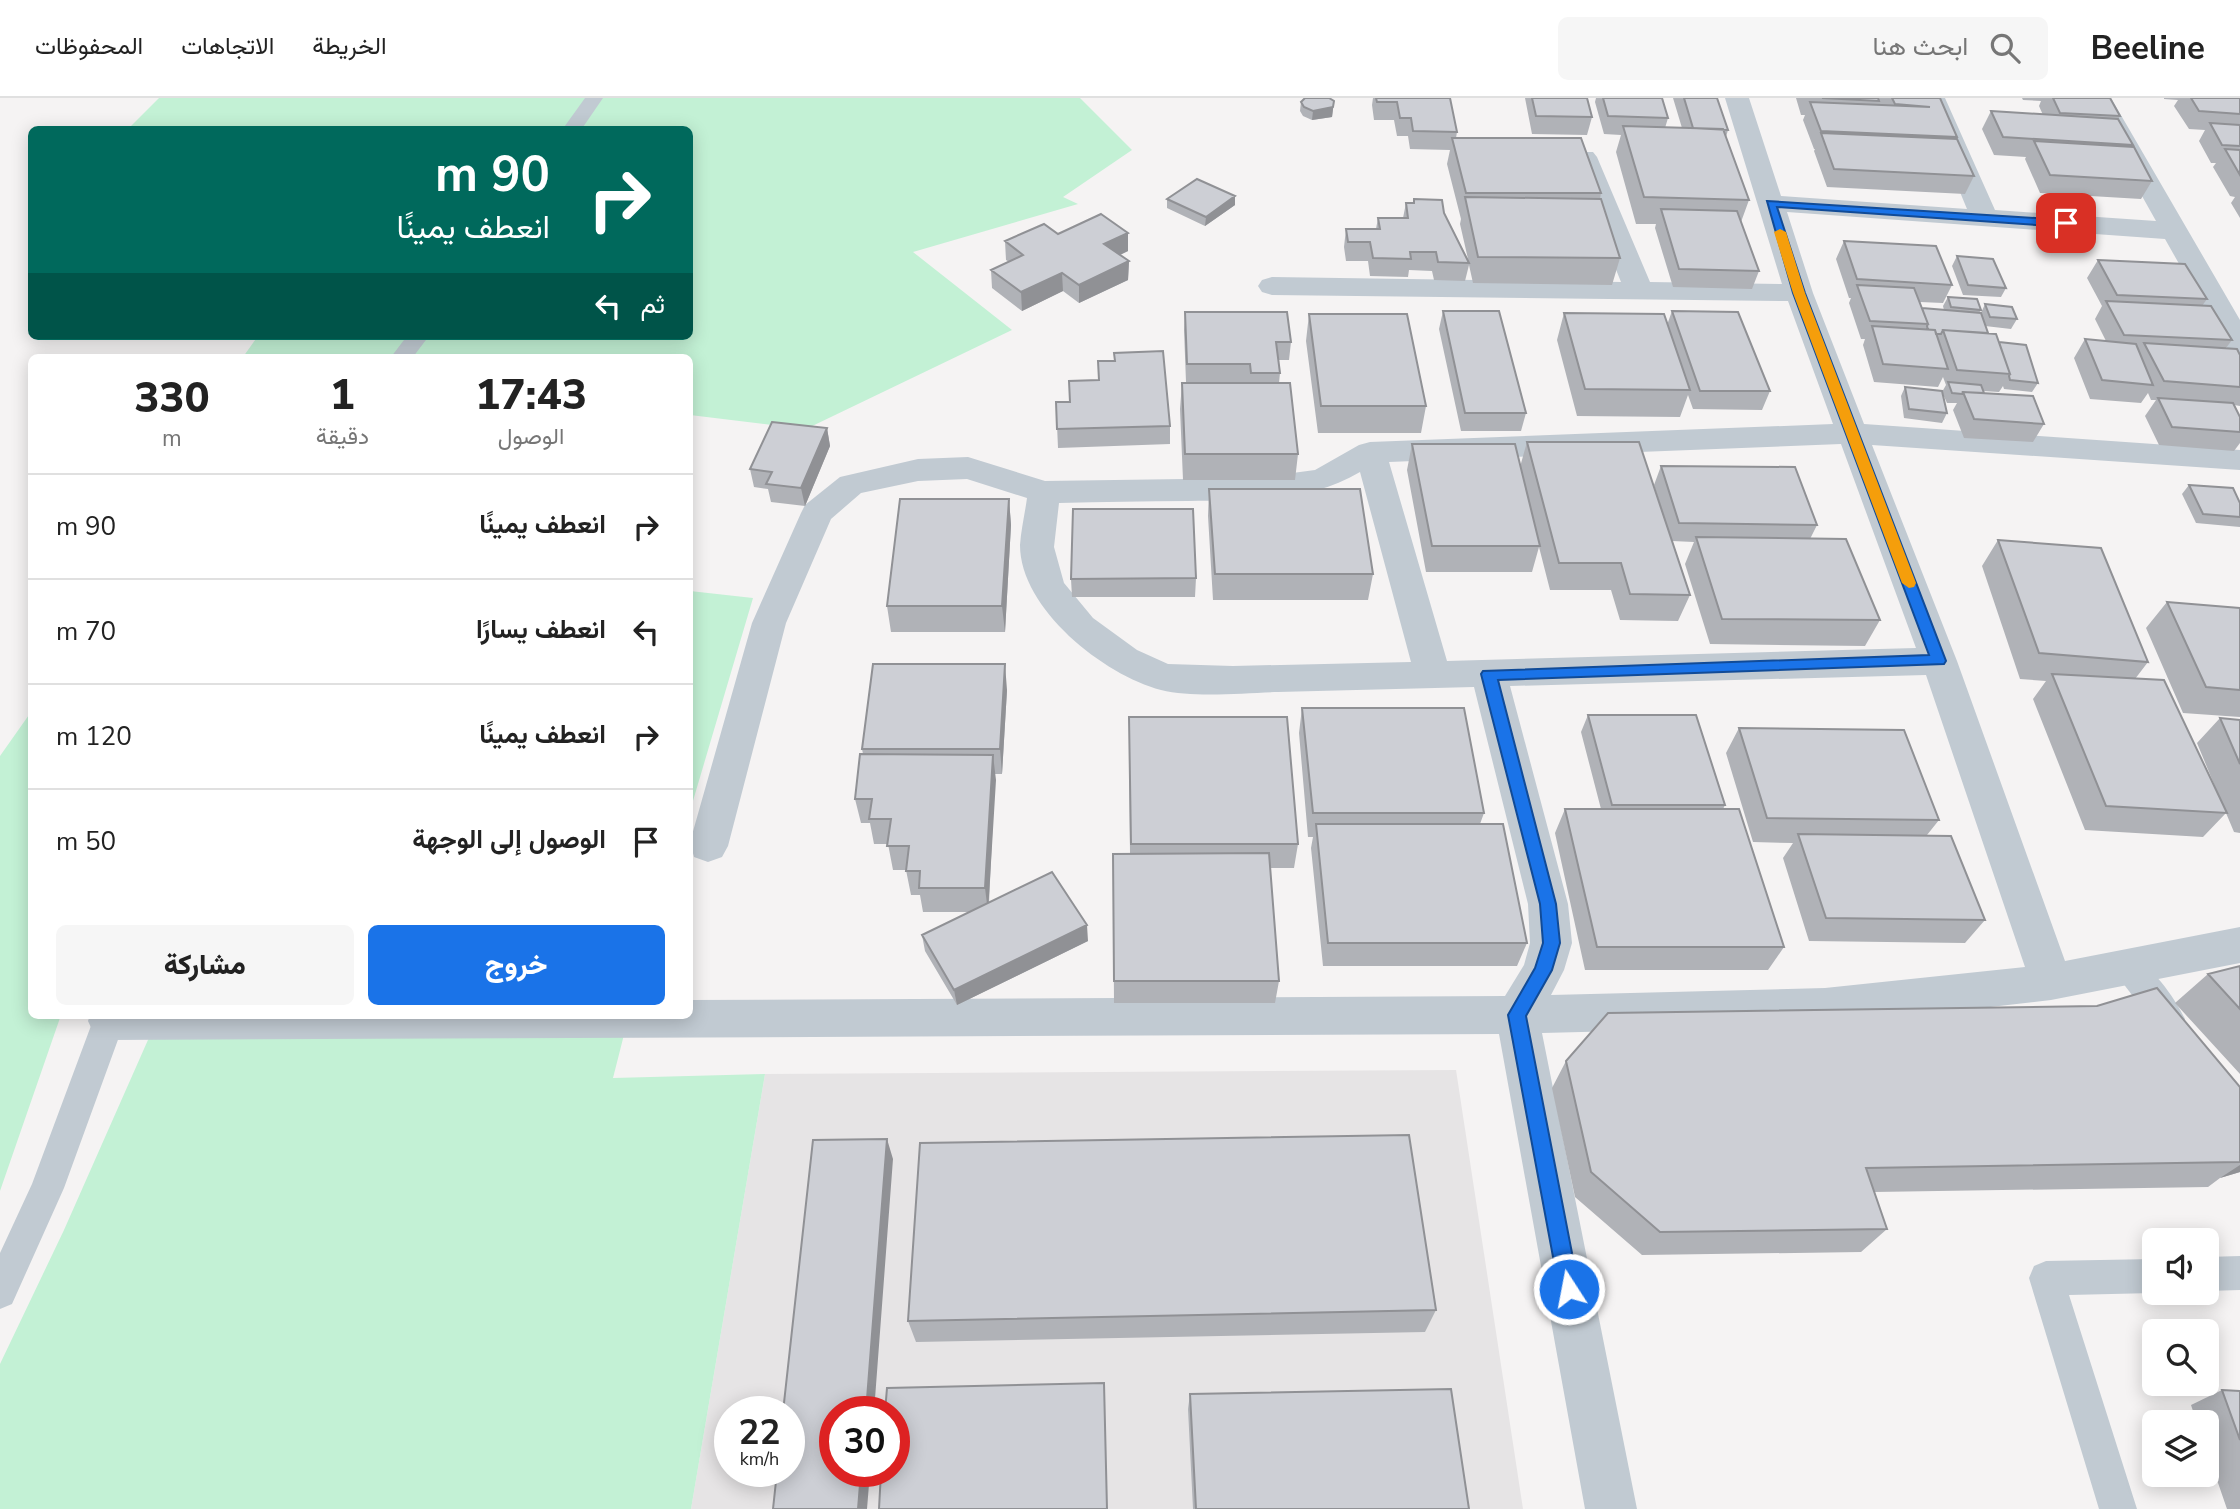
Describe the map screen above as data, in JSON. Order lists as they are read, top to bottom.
{
  "page": {
    "header": "Beeline",
    "search": "ابحث هنا",
    "nav": ["الخريطة", "الاتجاهات", "المحفوظات"],
    "turn": ["90 m", "انعطف يمينًا"],
    "then": "ثم",
    "eta": [
      "17:43",
      "الوصول",
      "1",
      "دقيقة",
      "330",
      "m"
    ],
    "list": [
      {
        "name": "انعطف يمينًا",
        "value": "90 m"
      },
      {
        "name": "انعطف يسارًا",
        "value": "70 m"
      },
      {
        "name": "انعطف يمينًا",
        "value": "120 m"
      },
      {
        "name": "الوصول إلى الوجهة",
        "value": "50 m"
      }
    ],
    "buttons": ["خروج", "مشاركة"],
    "speed": "22 km/h",
    "limit": "30"
  }
}
